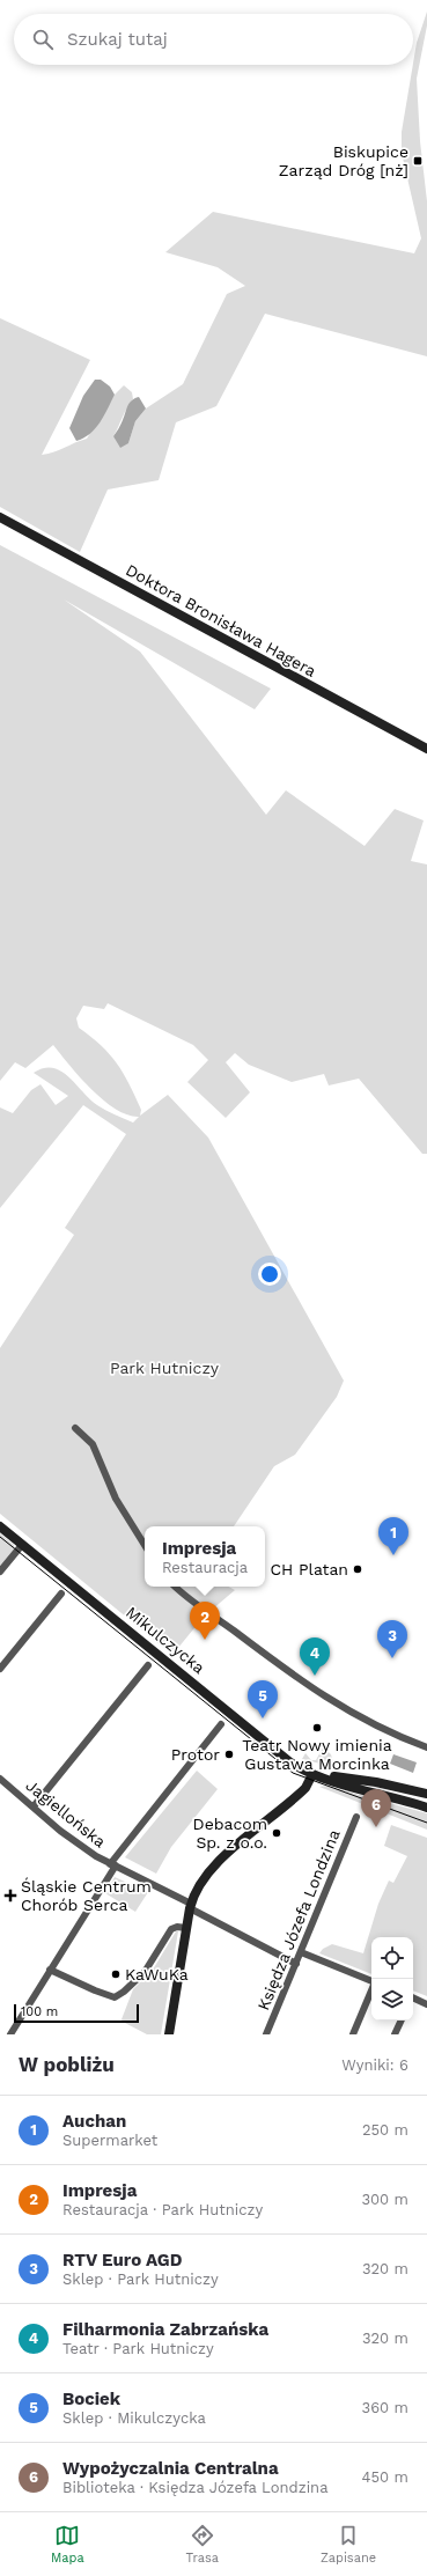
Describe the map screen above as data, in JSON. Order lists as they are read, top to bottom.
{
  "streets": {
    "street": [
      "Doktora Bronisława Hagera",
      "Mikulczycka",
      "Jagiellońska",
      "Księdza Józefa Londzina"
    ]
  },
  "crossings": [
    ["Jagiellońska", "Księdza Józefa Londzina"]
  ],
  "parks": ["Park Hutniczy"],
  "places": {
    "transit": ["Biskupice Zarząd Dróg [nż]"],
    "other": [
      "CH Platan",
      "Teatr Nowy imienia Gustawa Morcinka",
      "Protor",
      "Debacom Sp. z o.o.",
      "KaWuKa"
    ],
    "health": ["Śląskie Centrum Chorób Serca"]
  },
  "scale_bar": "100 m",
  "page": {
    "search": "Szukaj tutaj",
    "pins": [
      "1",
      "2",
      "3",
      "4",
      "5",
      "6"
    ],
    "popup": ["Impresja", "Restauracja"],
    "scale": "100 m",
    "heading": ["W pobliżu", "Wyniki: 6"],
    "list": [
      {
        "mark": "1",
        "name": "Auchan",
        "note": "Supermarket",
        "value": "250 m"
      },
      {
        "mark": "2",
        "name": "Impresja",
        "note": "Restauracja · Park Hutniczy",
        "value": "300 m"
      },
      {
        "mark": "3",
        "name": "RTV Euro AGD",
        "note": "Sklep · Park Hutniczy",
        "value": "320 m"
      },
      {
        "mark": "4",
        "name": "Filharmonia Zabrzańska",
        "note": "Teatr · Park Hutniczy",
        "value": "320 m"
      },
      {
        "mark": "5",
        "name": "Bociek",
        "note": "Sklep · Mikulczycka",
        "value": "360 m"
      },
      {
        "mark": "6",
        "name": "Wypożyczalnia Centralna",
        "note": "Biblioteka · Księdza Józefa Londzina",
        "value": "450 m"
      }
    ],
    "nav": ["Mapa", "Trasa", "Zapisane"]
  }
}
